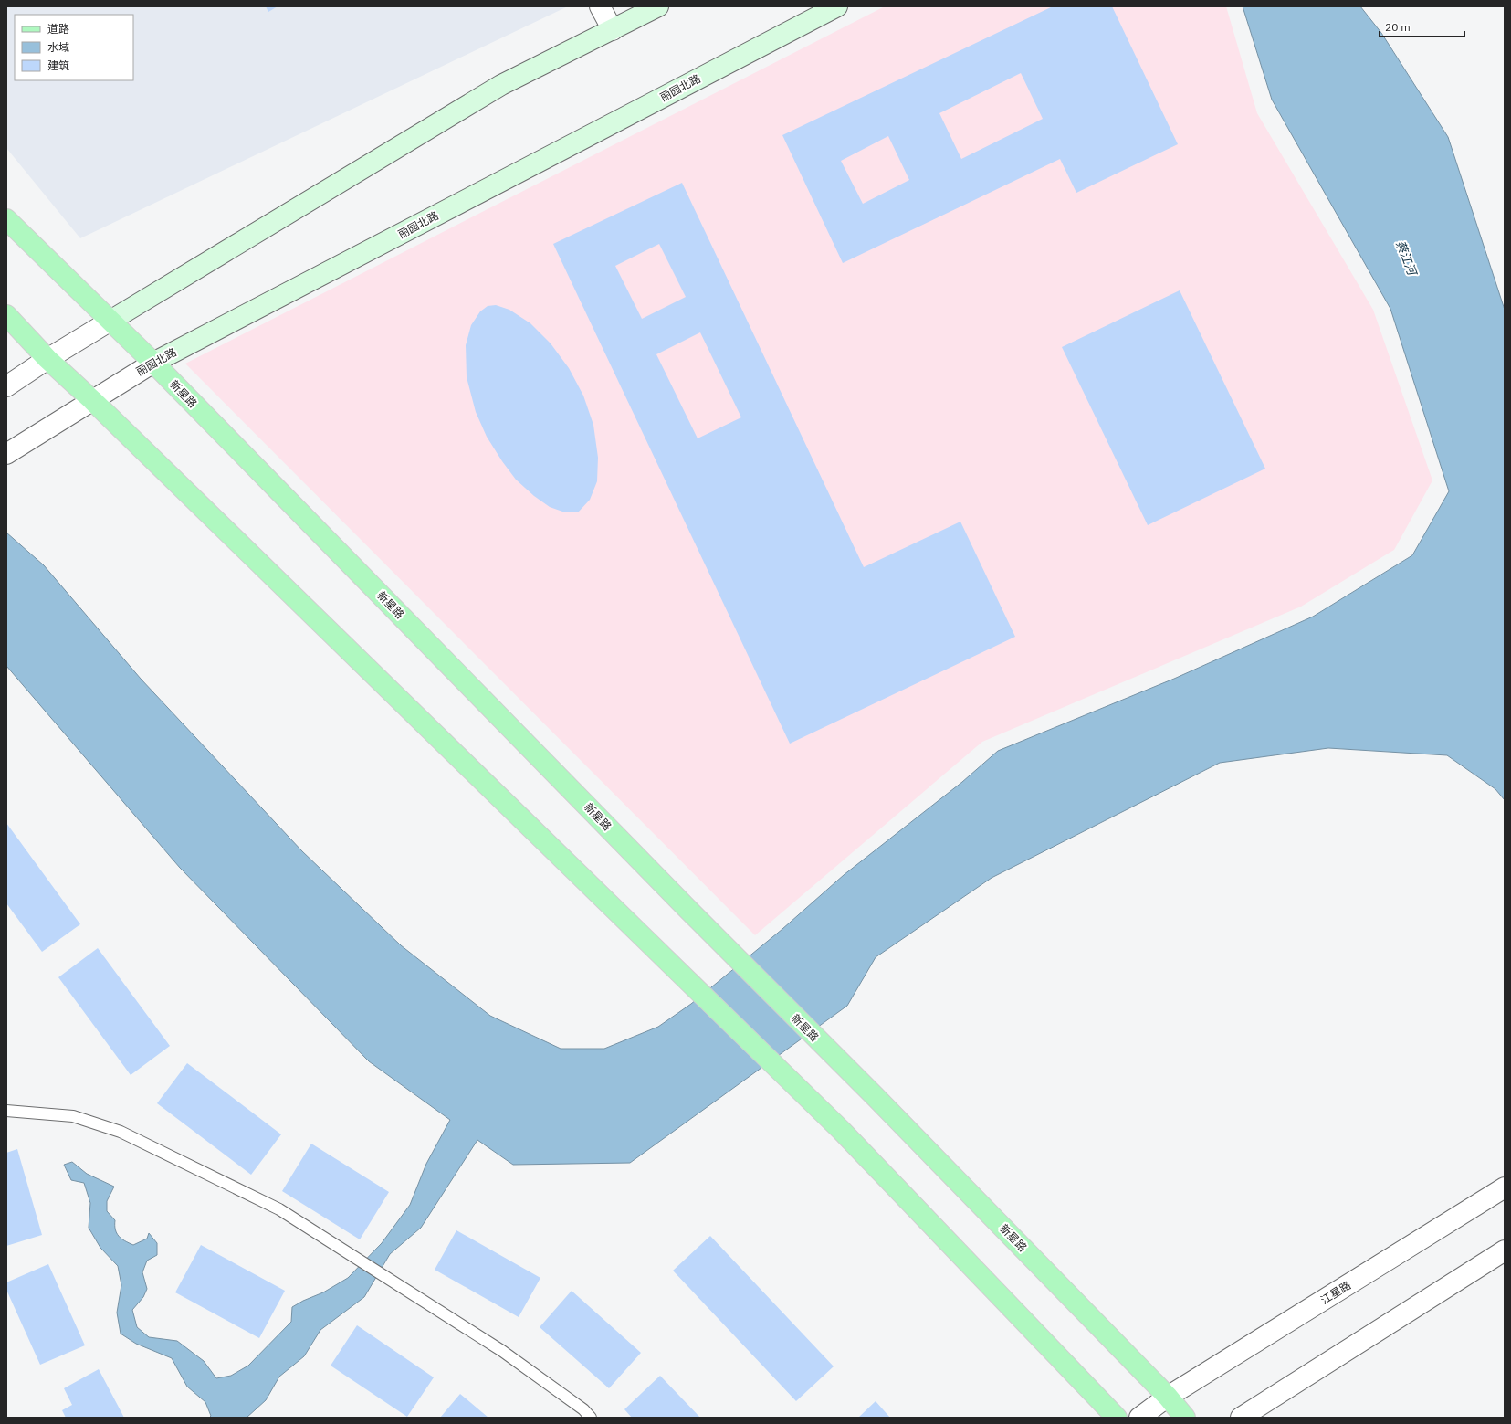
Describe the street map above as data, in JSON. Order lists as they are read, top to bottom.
{
  "streets": {
    "main road": ["丽园北路", "新星路"],
    "street": ["江星路"]
  },
  "crossings": [
    ["丽园北路", "新星路"],
    ["新星路", "江星路"]
  ],
  "water": ["蔡江河"],
  "legend": ["道路", "水域", "建筑"],
  "scale_bar": "20 m"
}
